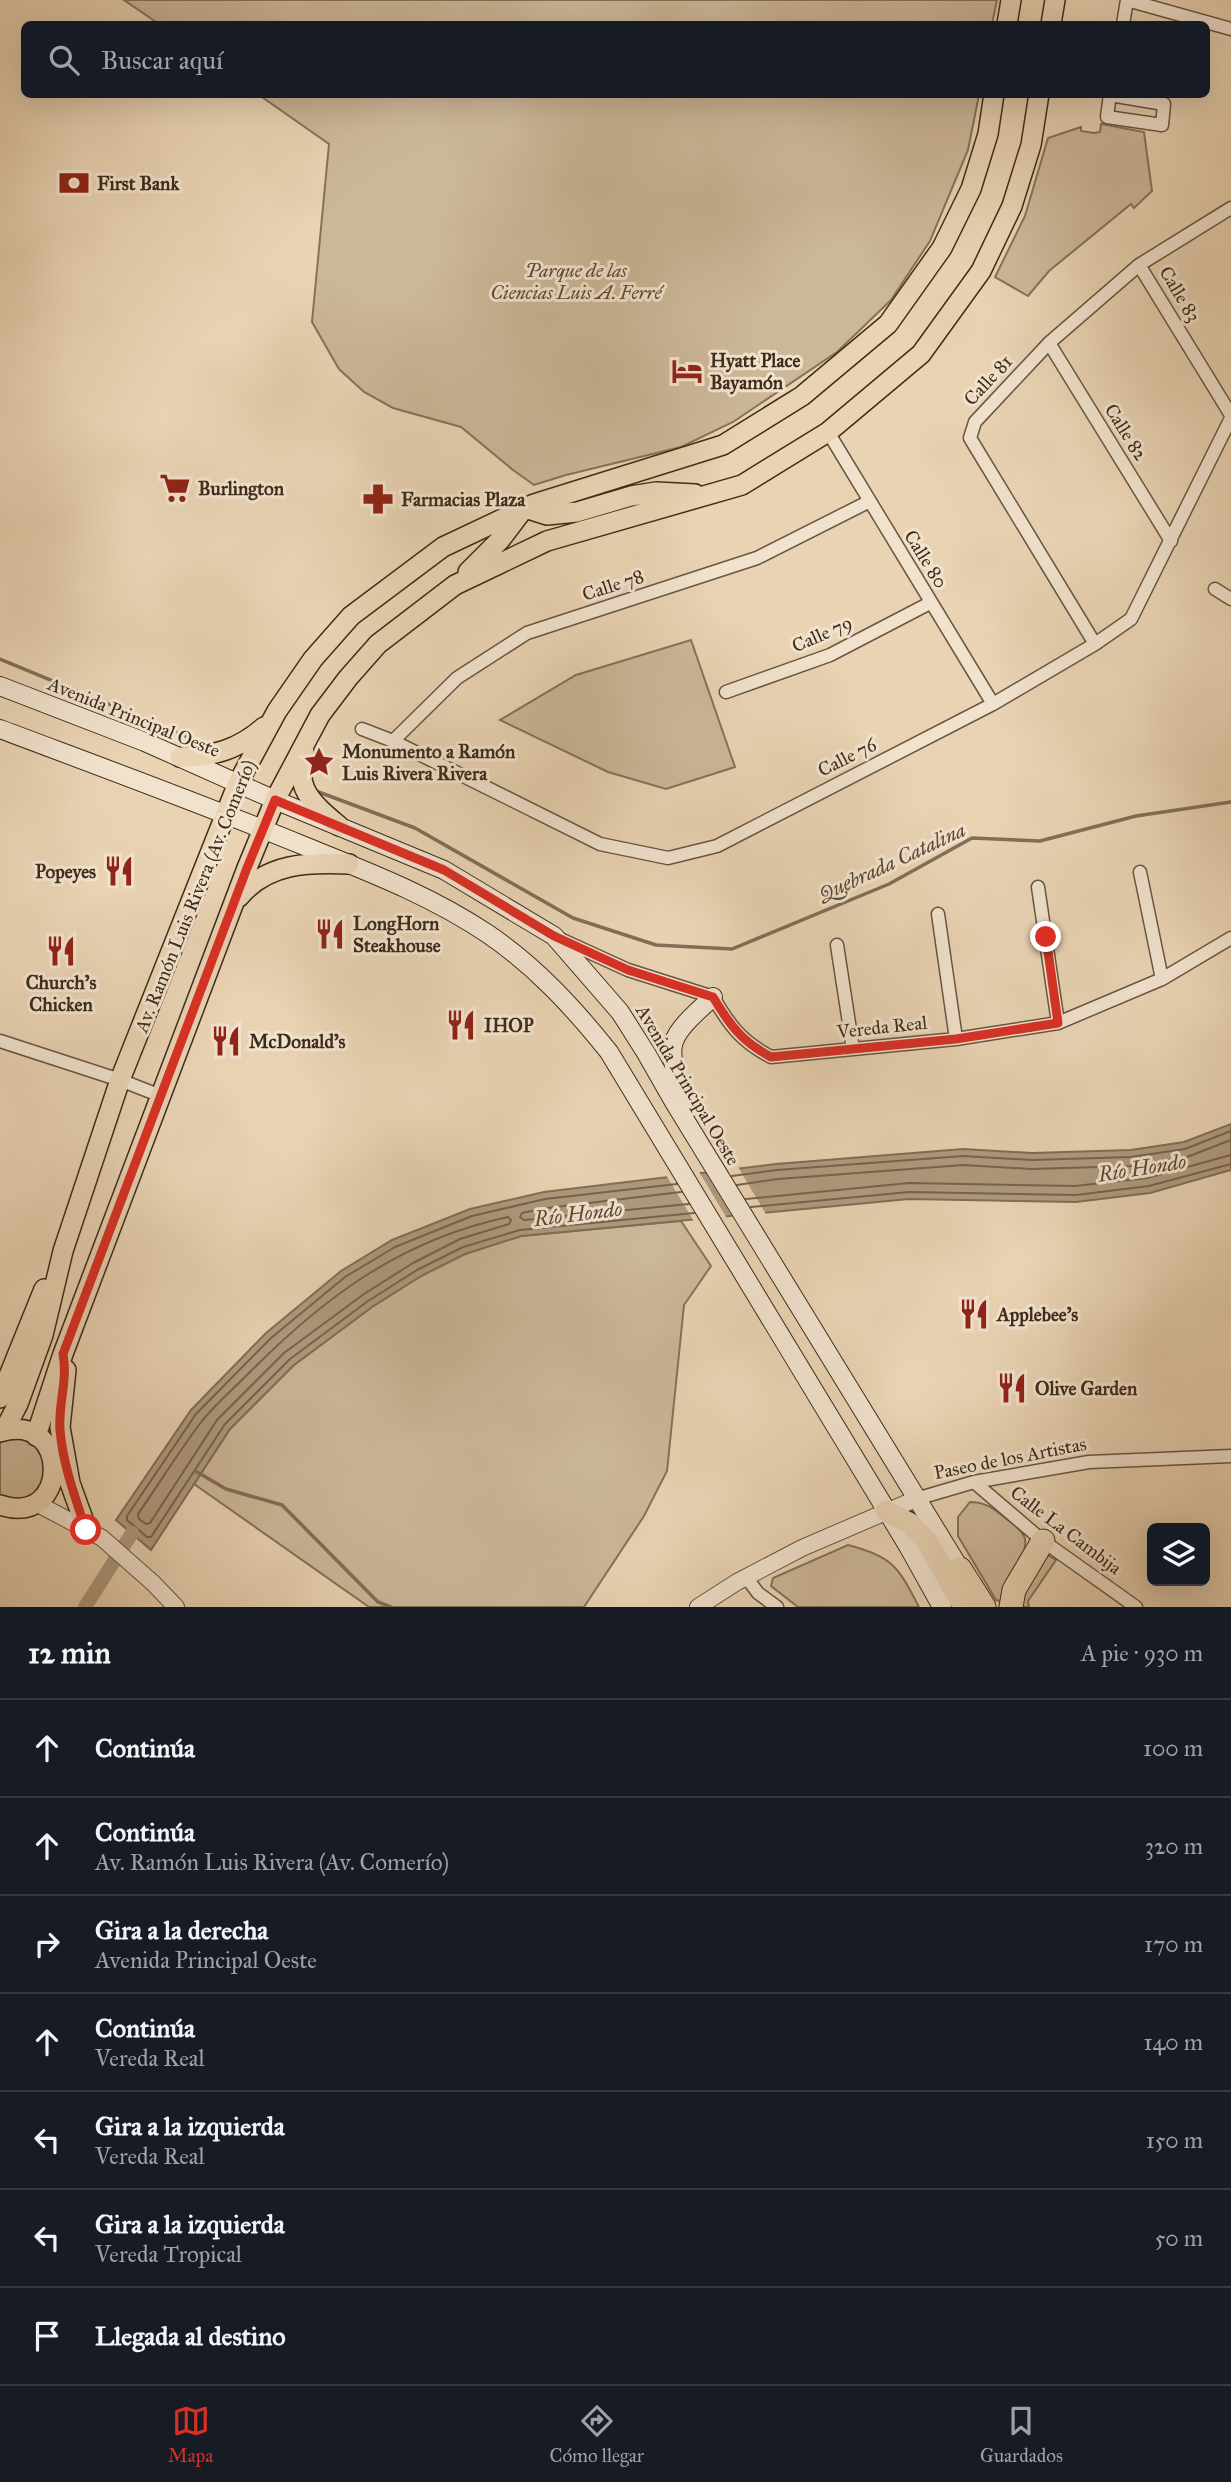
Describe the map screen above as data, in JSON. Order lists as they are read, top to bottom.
{
  "streets": {
    "main road": ["Avenida Principal Oeste", "Av. Ramón Luis Rivera (Av. Comerío)"],
    "street": [
      "Calle 83",
      "Calle 81",
      "Calle 82",
      "Calle 80",
      "Calle 78",
      "Calle 79",
      "Calle 76",
      "Vereda Real",
      "Paseo de los Artistas",
      "Calle La Cambija"
    ]
  },
  "crossings": [
    ["Calle 83", "Calle 81"],
    ["Calle 83", "Calle 76"],
    ["Calle 81", "Calle 82"],
    ["Calle 81", "Calle 76"],
    ["Calle 82", "Calle 76"],
    ["Calle 80", "Calle 78"],
    ["Calle 80", "Calle 79"],
    ["Calle 80", "Calle 76"],
    ["Calle 80", "Av. Ramón Luis Rivera (Av. Comerío)"],
    ["Calle 78", "Calle 76"],
    ["Avenida Principal Oeste", "Av. Ramón Luis Rivera (Av. Comerío)"],
    ["Avenida Principal Oeste", "Paseo de los Artistas"],
    ["Paseo de los Artistas", "Calle La Cambija"]
  ],
  "water": ["Quebrada Catalina", "Río Hondo"],
  "parks": ["Parque de las Ciencias Luis A. Ferré"],
  "places": {
    "bank": ["First Bank"],
    "hotel": ["Hyatt Place Bayamón"],
    "supermarket": ["Burlington"],
    "pharmacy": ["Farmacias Plaza"],
    "place": ["Monumento a Ramón Luis Rivera Rivera"],
    "restaurant": [
      "Popeyes",
      "LongHorn Steakhouse",
      "Church's Chicken",
      "IHOP",
      "McDonald's",
      "Applebee's",
      "Olive Garden"
    ]
  },
  "page": {
    "search": "Buscar aquí",
    "heading": ["12 min", "A pie · 930 m"],
    "list": [
      ["Continúa", "100 m"],
      ["Continúa", "Av. Ramón Luis Rivera (Av. Comerío)", "320 m"],
      ["Gira a la derecha", "Avenida Principal Oeste", "170 m"],
      ["Continúa", "Vereda Real", "140 m"],
      ["Gira a la izquierda", "Vereda Real", "150 m"],
      ["Gira a la izquierda", "Vereda Tropical", "50 m"],
      "Llegada al destino"
    ],
    "nav": ["Mapa", "Cómo llegar", "Guardados"]
  }
}
